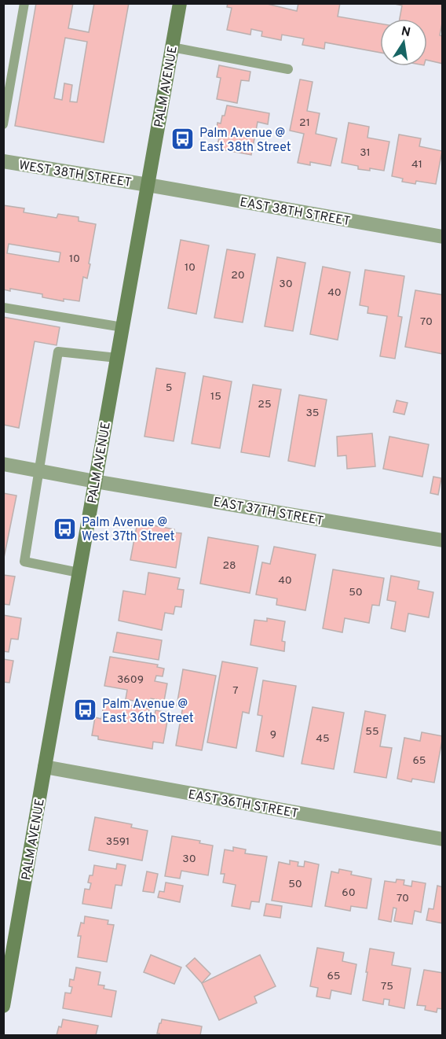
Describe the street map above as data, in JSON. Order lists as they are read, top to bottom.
{
  "streets": {
    "main road": ["PALM AVENUE"],
    "street": [
      "WEST 38TH STREET",
      "EAST 38TH STREET",
      "EAST 37TH STREET",
      "EAST 36TH STREET"
    ]
  },
  "crossings": [
    ["PALM AVENUE", "WEST 38TH STREET"],
    ["PALM AVENUE", "EAST 38TH STREET"],
    ["PALM AVENUE", "EAST 37TH STREET"],
    ["PALM AVENUE", "EAST 36TH STREET"],
    ["WEST 38TH STREET", "EAST 38TH STREET"]
  ],
  "places": {
    "bus stop": ["Palm Avenue @ East 38th Street", "Palm Avenue @ West 37th Street", "Palm Avenue @ East 36th Street"]
  },
  "house_numbers": [
    "21",
    "31",
    "41",
    "10",
    "10",
    "20",
    "30",
    "40",
    "70",
    "5",
    "15",
    "25",
    "35",
    "28",
    "40",
    "50",
    "3609",
    "7",
    "55",
    "9",
    "45",
    "65",
    "3591",
    "30",
    "50",
    "60",
    "70",
    "65",
    "75"
  ],
  "north": "top"
}
